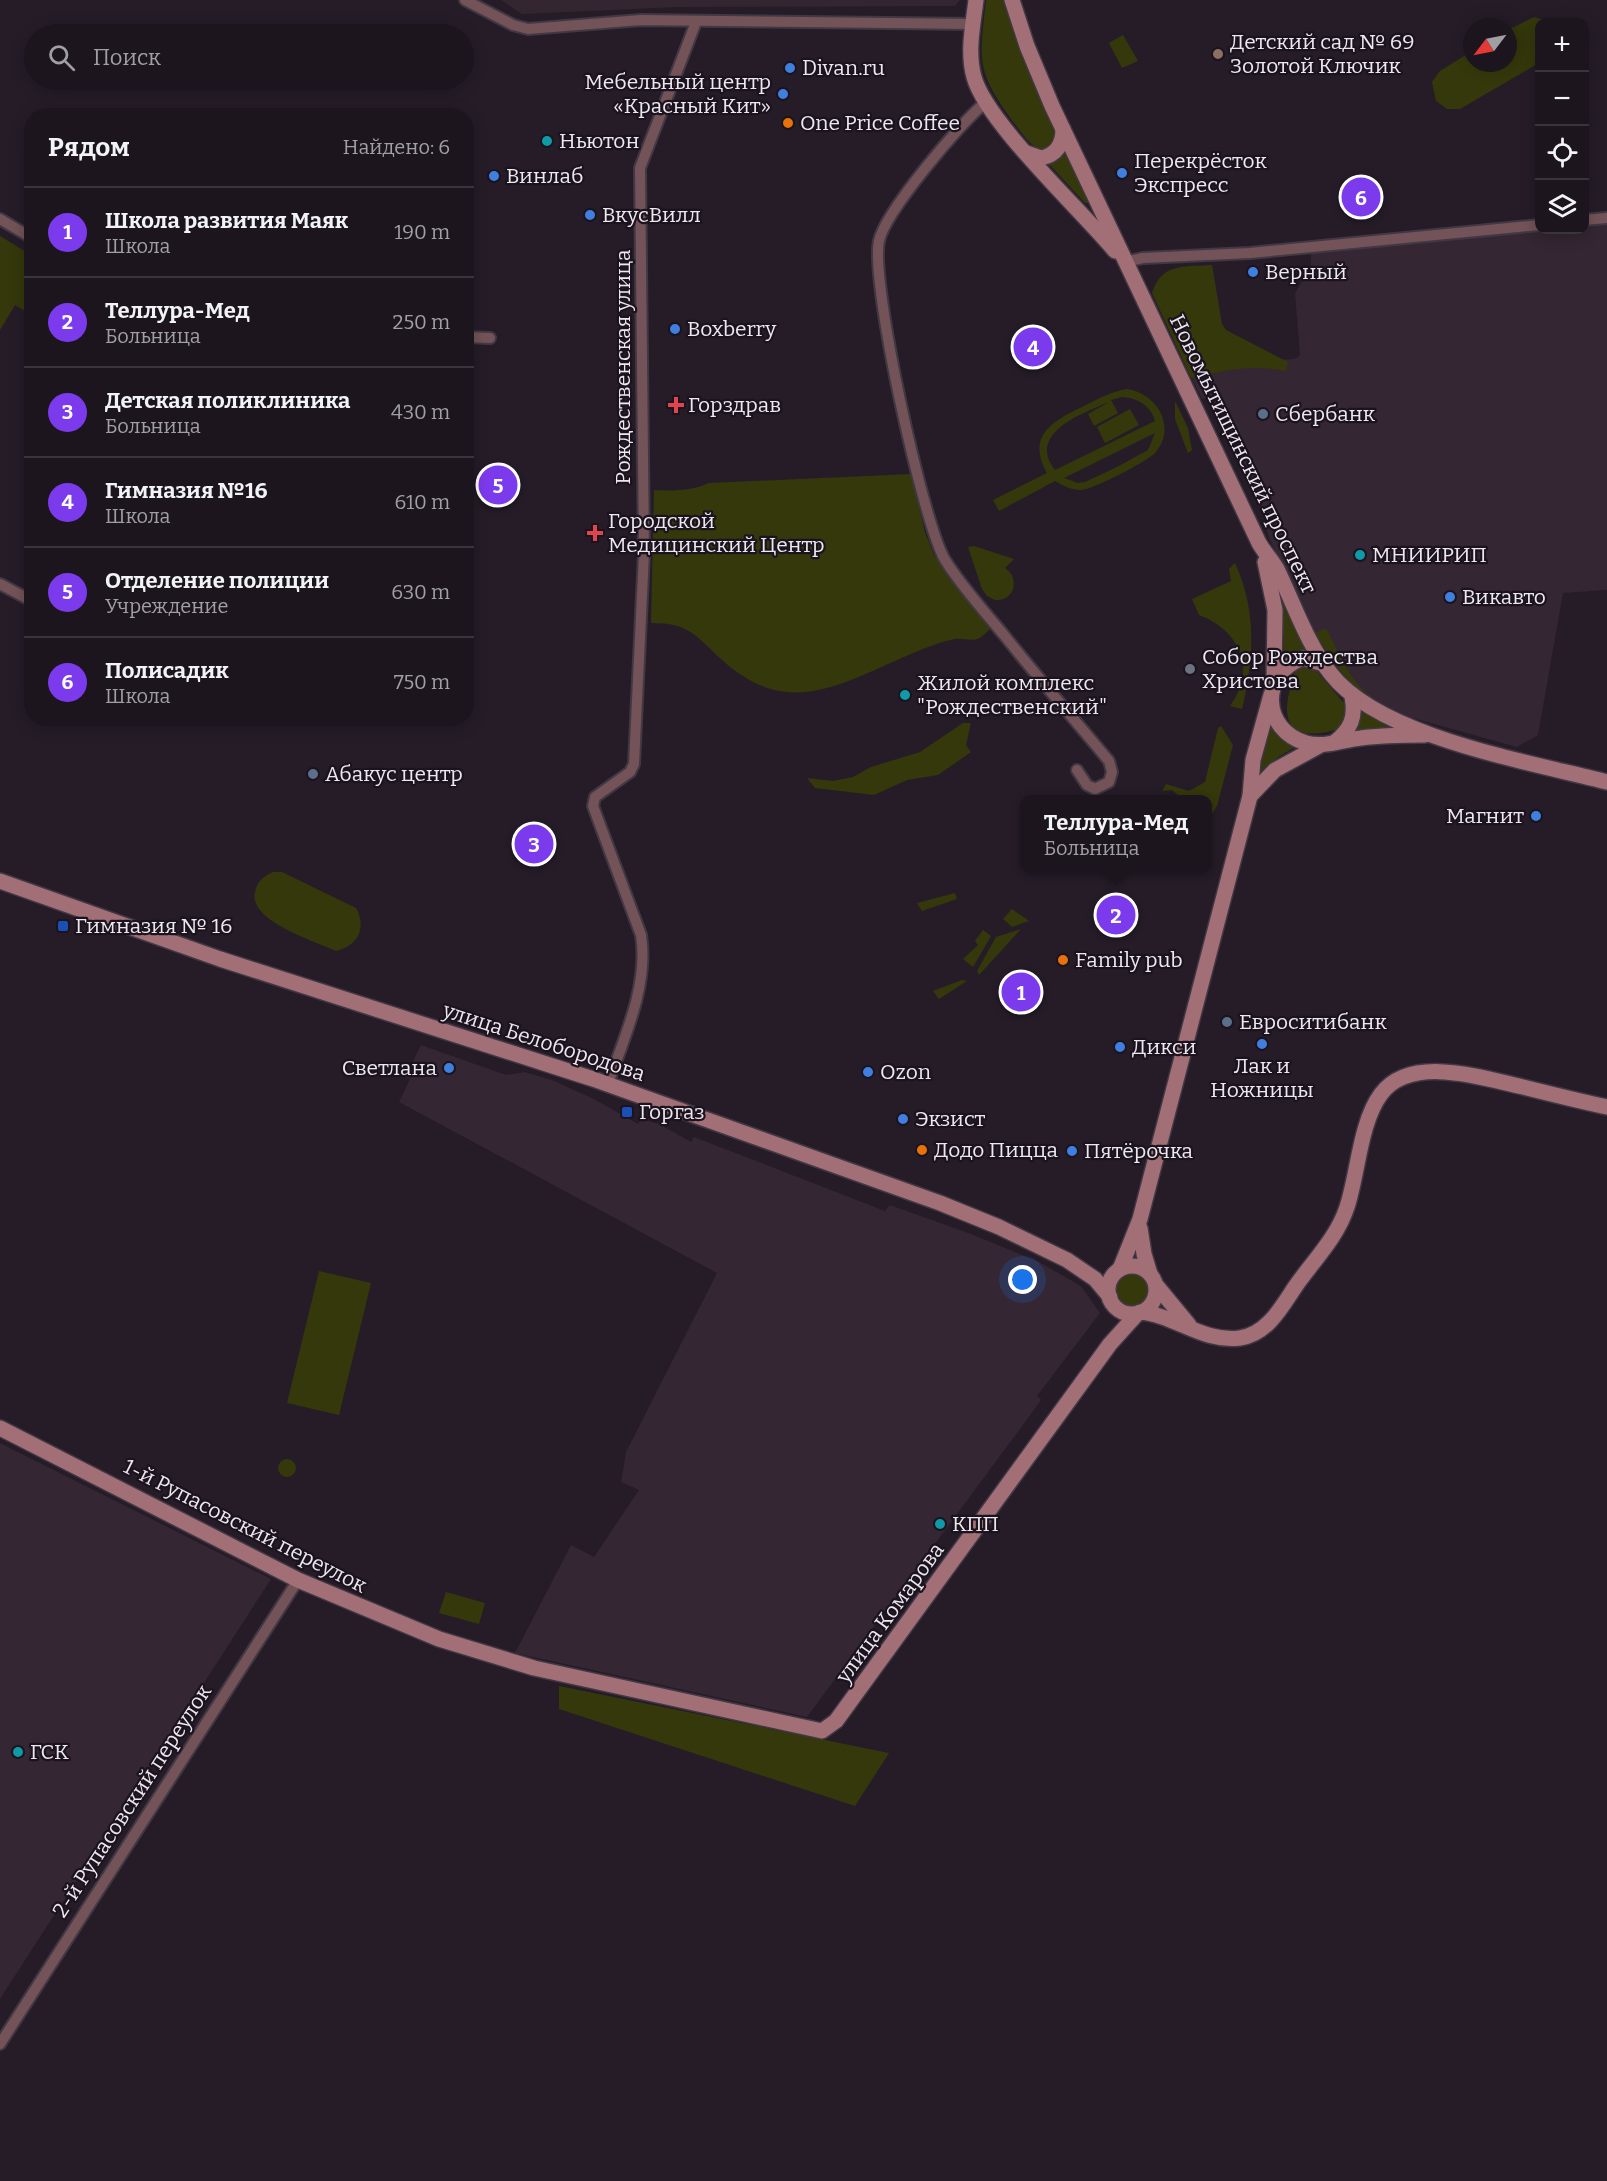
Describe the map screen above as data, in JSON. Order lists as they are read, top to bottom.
{
  "streets": {
    "street": [
      "Рождественская улица",
      "Новомытищинский проспект",
      "улица Белобородова",
      "1-й Рупасовский переулок",
      "улица Комарова",
      "2-й Рупасовский переулок"
    ]
  },
  "crossings": [
    ["Рождественская улица", "улица Белобородова"],
    ["улица Белобородова", "улица Комарова"],
    ["1-й Рупасовский переулок", "улица Комарова"],
    ["1-й Рупасовский переулок", "2-й Рупасовский переулок"]
  ],
  "places": {
    "other": [
      "Детский сад № 69 Золотой Ключик",
      "Divan.ru",
      "Мебельный центр «Красный Кит»",
      "One Price Coffee",
      "Ньютон",
      "Перекрёсток Экспресс",
      "Винлаб",
      "ВкусВилл",
      "Верный",
      "Boxberry",
      "Сбербанк",
      "МНИИРИП",
      "Викавто",
      "Собор Рождества Христова",
      "Жилой комплекс \"Рождественский\"",
      "Абакус центр",
      "Магнит",
      "Family pub",
      "Евроситибанк",
      "Лак и Ножницы",
      "Дикси",
      "Светлана",
      "Ozon",
      "Экзист",
      "Додо Пицца",
      "Пятёрочка",
      "КПП",
      "ГСК"
    ],
    "health": ["Горздрав", "Городской Медицинский Центр"],
    "transit": ["Гимназия № 16", "Горгаз"]
  },
  "north": "bottom left",
  "page": {
    "map_buttons": ["+", "−"],
    "search": "Поиск",
    "heading": ["Рядом", "Найдено: 6"],
    "pins": [
      "6",
      "4",
      "5",
      "3",
      "2",
      "1"
    ],
    "list": [
      {
        "mark": "1",
        "name": "Школа развития Маяк",
        "note": "Школа",
        "value": "190 m"
      },
      {
        "mark": "2",
        "name": "Теллура-Мед",
        "note": "Больница",
        "value": "250 m"
      },
      {
        "mark": "3",
        "name": "Детская поликлиника",
        "note": "Больница",
        "value": "430 m"
      },
      {
        "mark": "4",
        "name": "Гимназия №16",
        "note": "Школа",
        "value": "610 m"
      },
      {
        "mark": "5",
        "name": "Отделение полиции",
        "note": "Учреждение",
        "value": "630 m"
      },
      {
        "mark": "6",
        "name": "Полисадик",
        "note": "Школа",
        "value": "750 m"
      }
    ],
    "popup": ["Теллура-Мед", "Больница"]
  }
}
